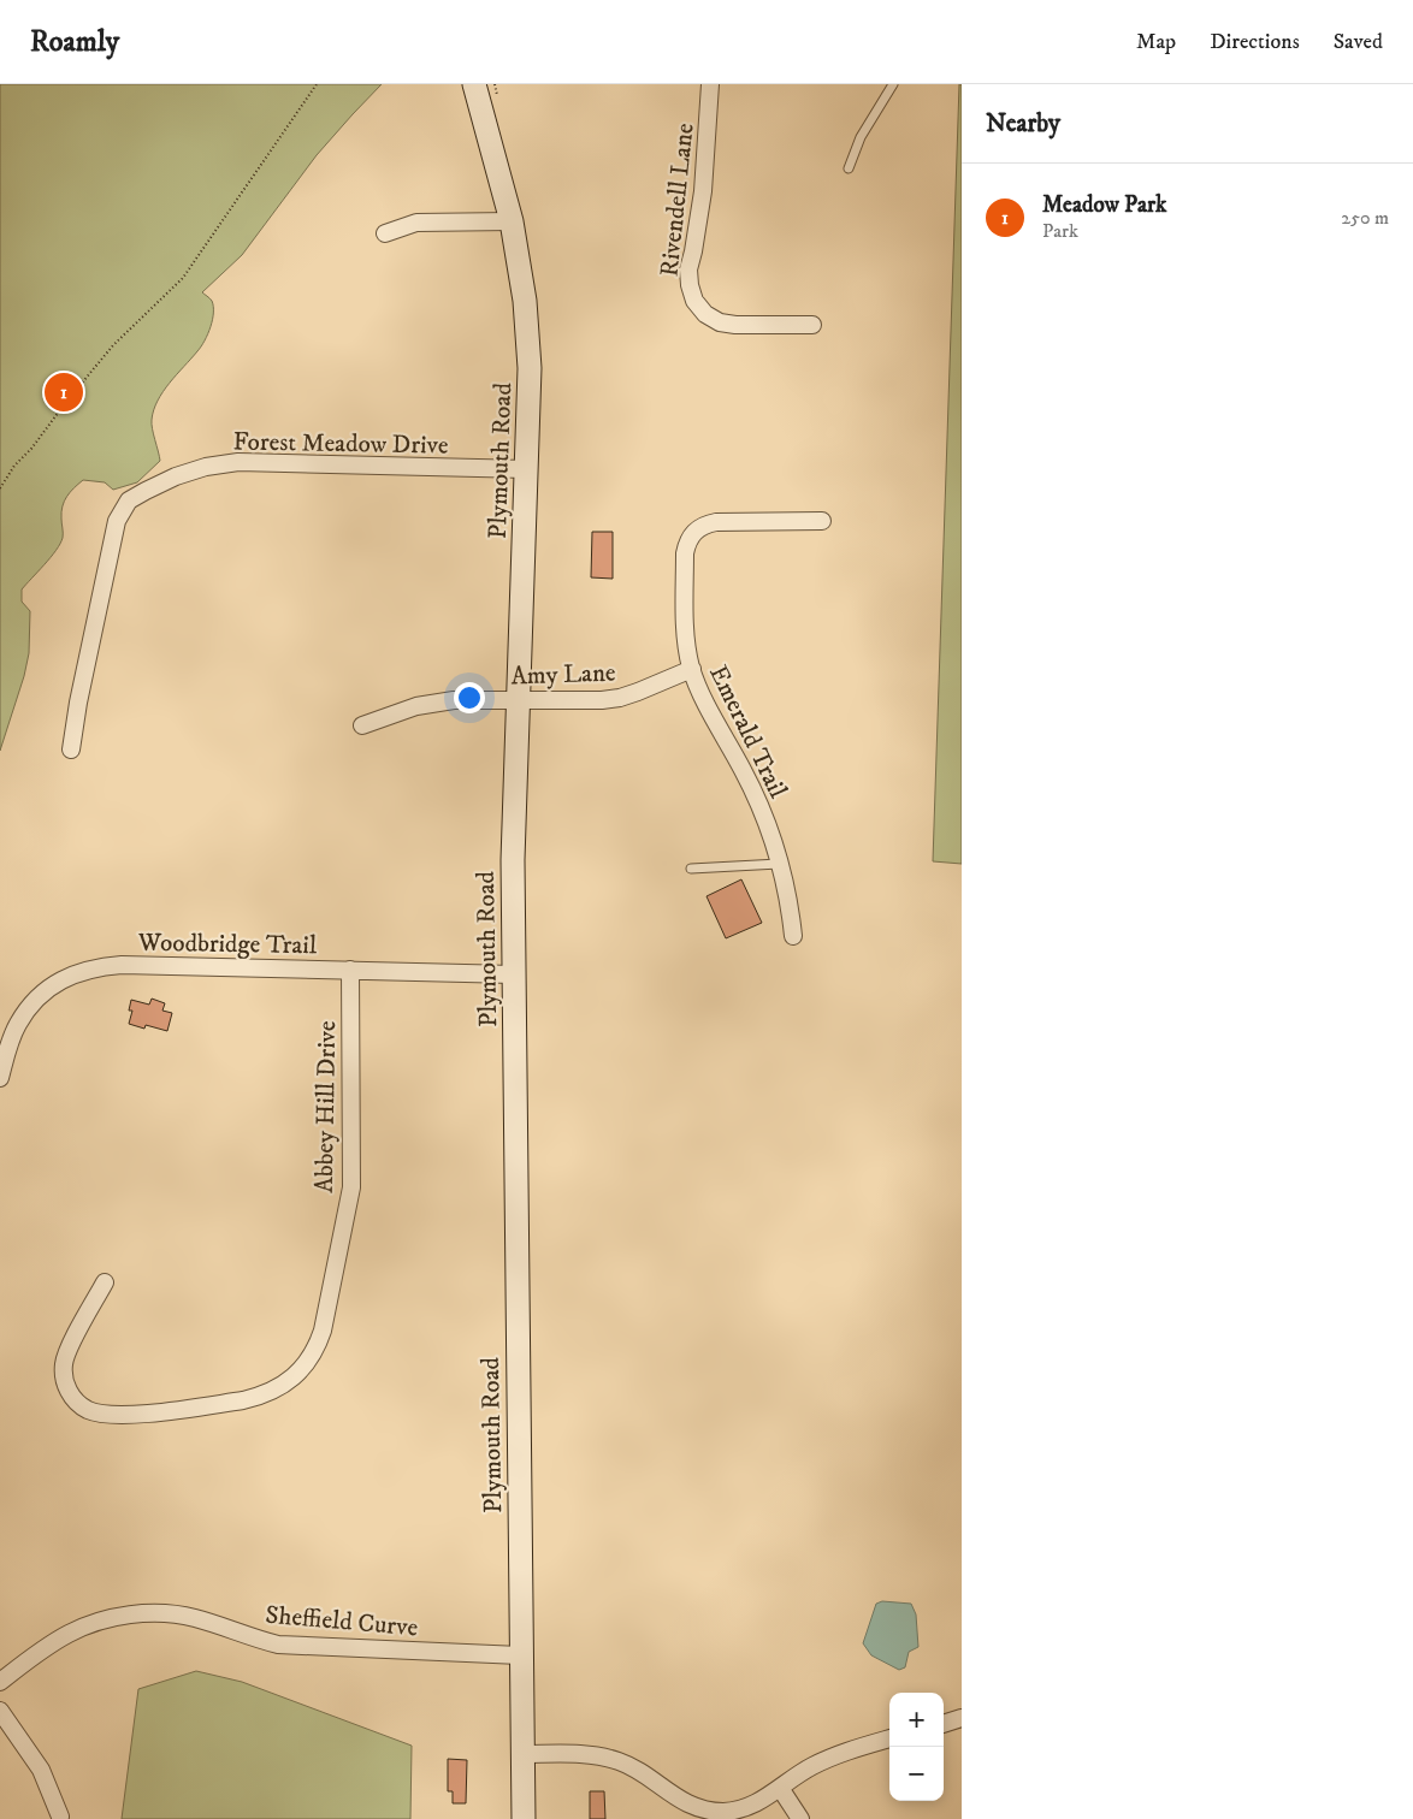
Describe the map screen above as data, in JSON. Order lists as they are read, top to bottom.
{
  "streets": {
    "main road": ["Plymouth Road"],
    "street": [
      "Rivendell Lane",
      "Forest Meadow Drive",
      "Amy Lane",
      "Emerald Trail",
      "Woodbridge Trail",
      "Abbey Hill Drive",
      "Sheffield Curve"
    ]
  },
  "crossings": [
    ["Forest Meadow Drive", "Plymouth Road"],
    ["Plymouth Road", "Amy Lane"],
    ["Plymouth Road", "Woodbridge Trail"],
    ["Plymouth Road", "Sheffield Curve"],
    ["Amy Lane", "Emerald Trail"],
    ["Woodbridge Trail", "Abbey Hill Drive"]
  ],
  "page": {
    "header": "Roamly",
    "nav": ["Map", "Directions", "Saved"],
    "heading": "Nearby",
    "list": [
      {
        "mark": "1",
        "name": "Meadow Park",
        "note": "Park",
        "value": "250 m"
      }
    ],
    "pins": "1",
    "map_buttons": ["+", "−"]
  }
}
